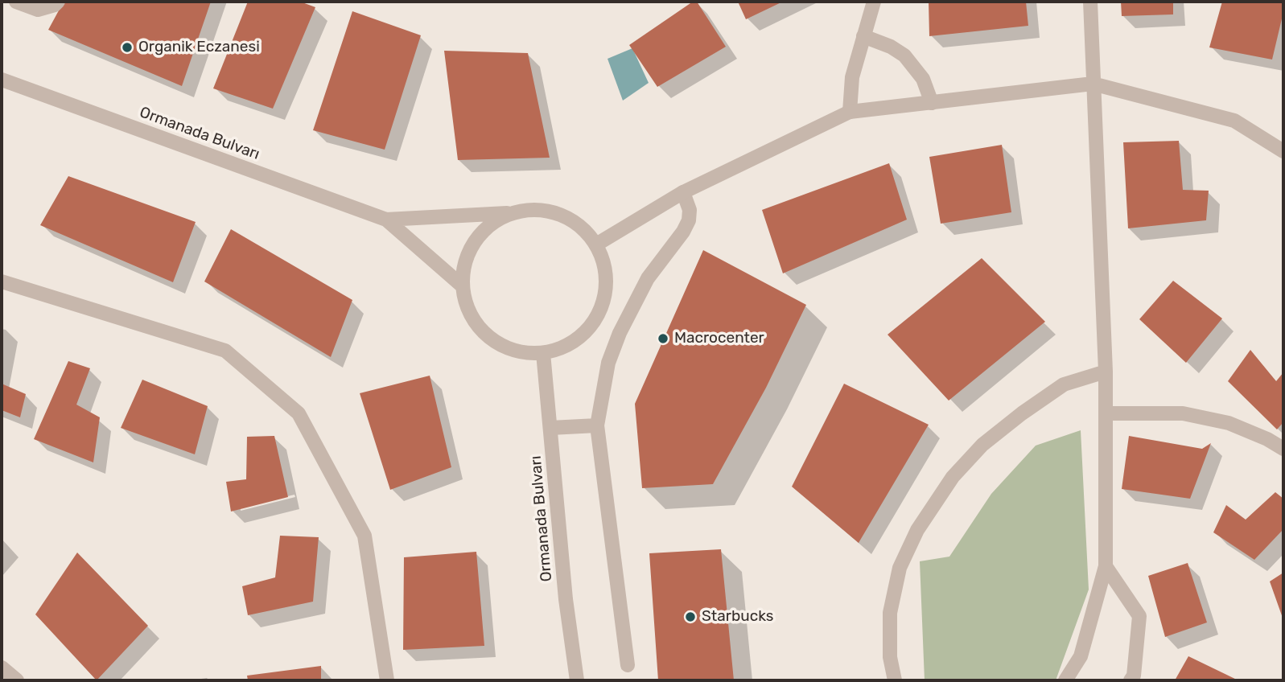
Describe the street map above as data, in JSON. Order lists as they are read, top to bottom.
{
  "streets": {
    "street": ["Ormanada Bulvarı"]
  },
  "places": ["Organik Eczanesi", "Macrocenter", "Starbucks"]
}
